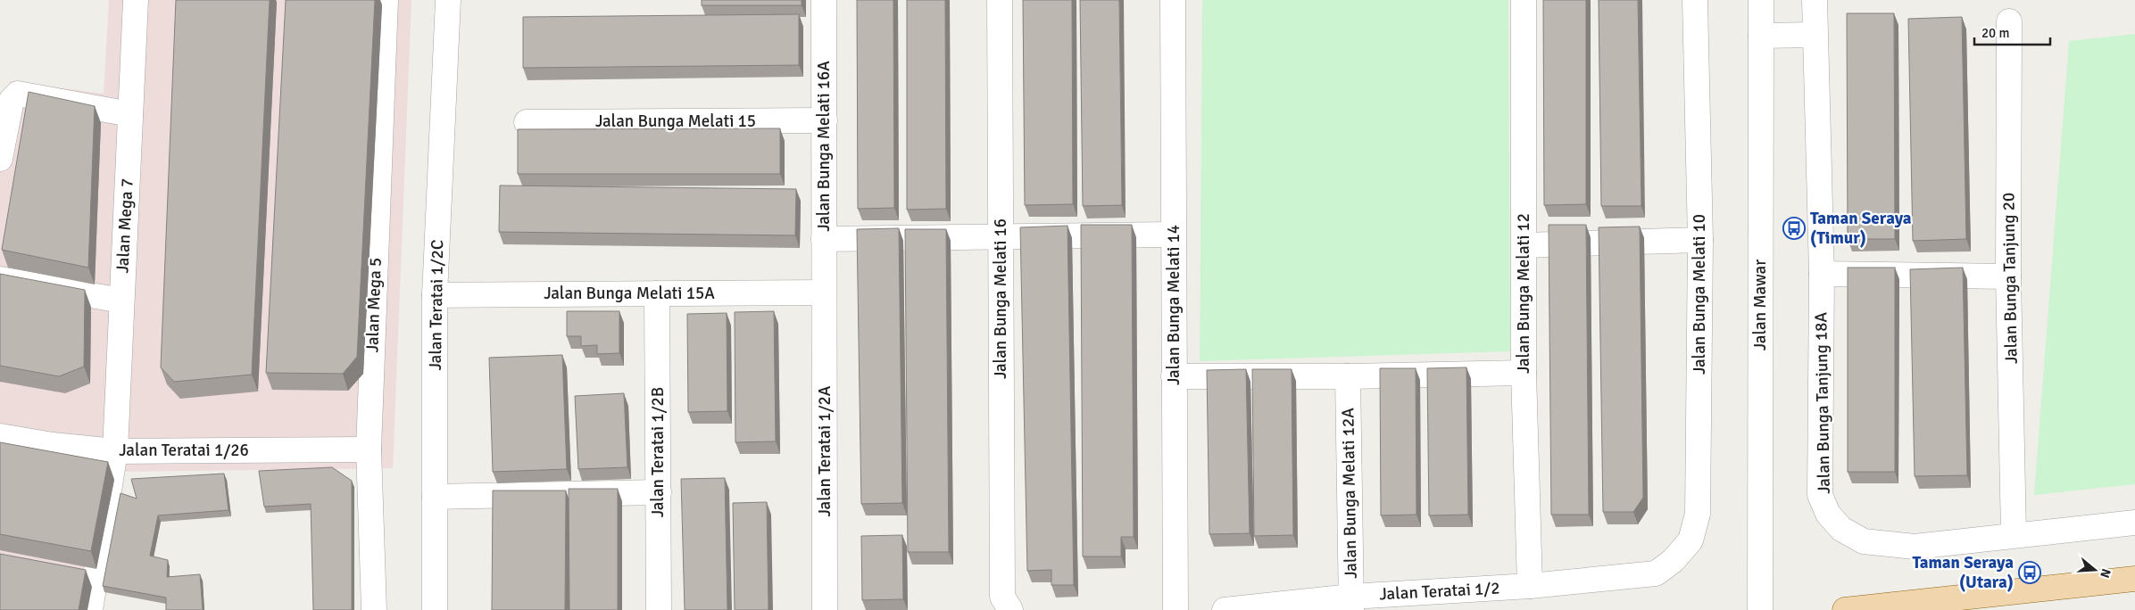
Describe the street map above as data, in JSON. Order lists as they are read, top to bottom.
{
  "streets": {
    "street": [
      "Jalan Bunga Melati 15",
      "Jalan Bunga Melati 16A",
      "Jalan Mega 7",
      "Jalan Bunga Tanjung 20",
      "Jalan Bunga Melati 15A",
      "Jalan Bunga Melati 12",
      "Jalan Bunga Melati 10",
      "Jalan Bunga Melati 16",
      "Jalan Mega 5",
      "Jalan Teratai 1/2C",
      "Jalan Bunga Melati 14",
      "Jalan Mawar",
      "Jalan Bunga Tanjung 18A",
      "Jalan Teratai 1/26",
      "Jalan Teratai 1/2A",
      "Jalan Teratai 1/2B",
      "Jalan Bunga Melati 12A",
      "Jalan Teratai 1/2"
    ]
  },
  "crossings": [
    ["Jalan Bunga Melati 15", "Jalan Bunga Melati 16A"],
    ["Jalan Bunga Melati 16A", "Jalan Bunga Melati 15A"],
    ["Jalan Bunga Melati 16A", "Jalan Teratai 1/2A"],
    ["Jalan Mega 7", "Jalan Teratai 1/26"],
    ["Jalan Bunga Tanjung 20", "Jalan Bunga Tanjung 18A"],
    ["Jalan Bunga Melati 15A", "Jalan Teratai 1/2C"],
    ["Jalan Bunga Melati 15A", "Jalan Teratai 1/2A"],
    ["Jalan Bunga Melati 15A", "Jalan Teratai 1/2B"],
    ["Jalan Bunga Melati 12", "Jalan Teratai 1/2"],
    ["Jalan Bunga Melati 10", "Jalan Teratai 1/2"],
    ["Jalan Mega 5", "Jalan Teratai 1/26"],
    ["Jalan Bunga Melati 12A", "Jalan Teratai 1/2"]
  ],
  "places": {
    "bus stop": ["Taman Seraya (Timur)", "Taman Seraya (Utara)"]
  },
  "scale_bar": "20 m",
  "north": "right"
}
